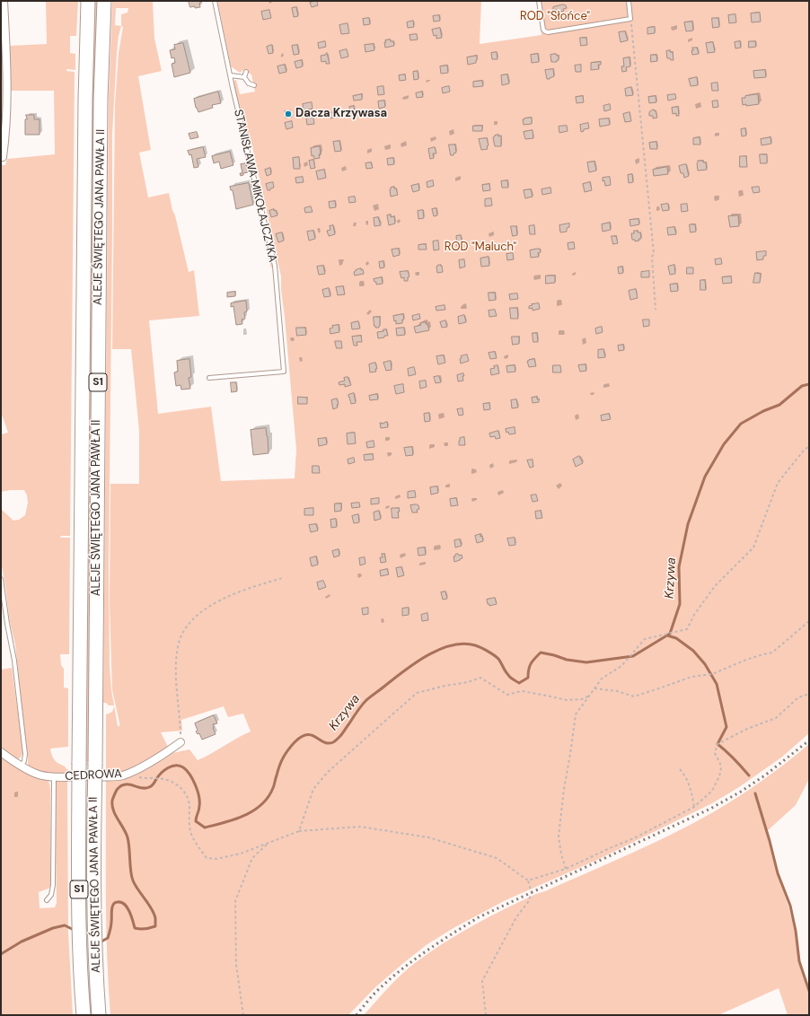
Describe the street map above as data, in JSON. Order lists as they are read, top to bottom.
{
  "streets": {
    "highway": ["ALEJE ŚWIĘTEGO JANA PAWŁA II", "S1"],
    "street": ["CEDROWA"],
    "lane": ["STANISŁAWA MIKOŁAJCZYKA"]
  },
  "water": ["Krzywa"],
  "parks": ["ROD \"Słońce\"", "ROD \"Maluch\""],
  "places": ["Dacza Krzywasa"]
}
